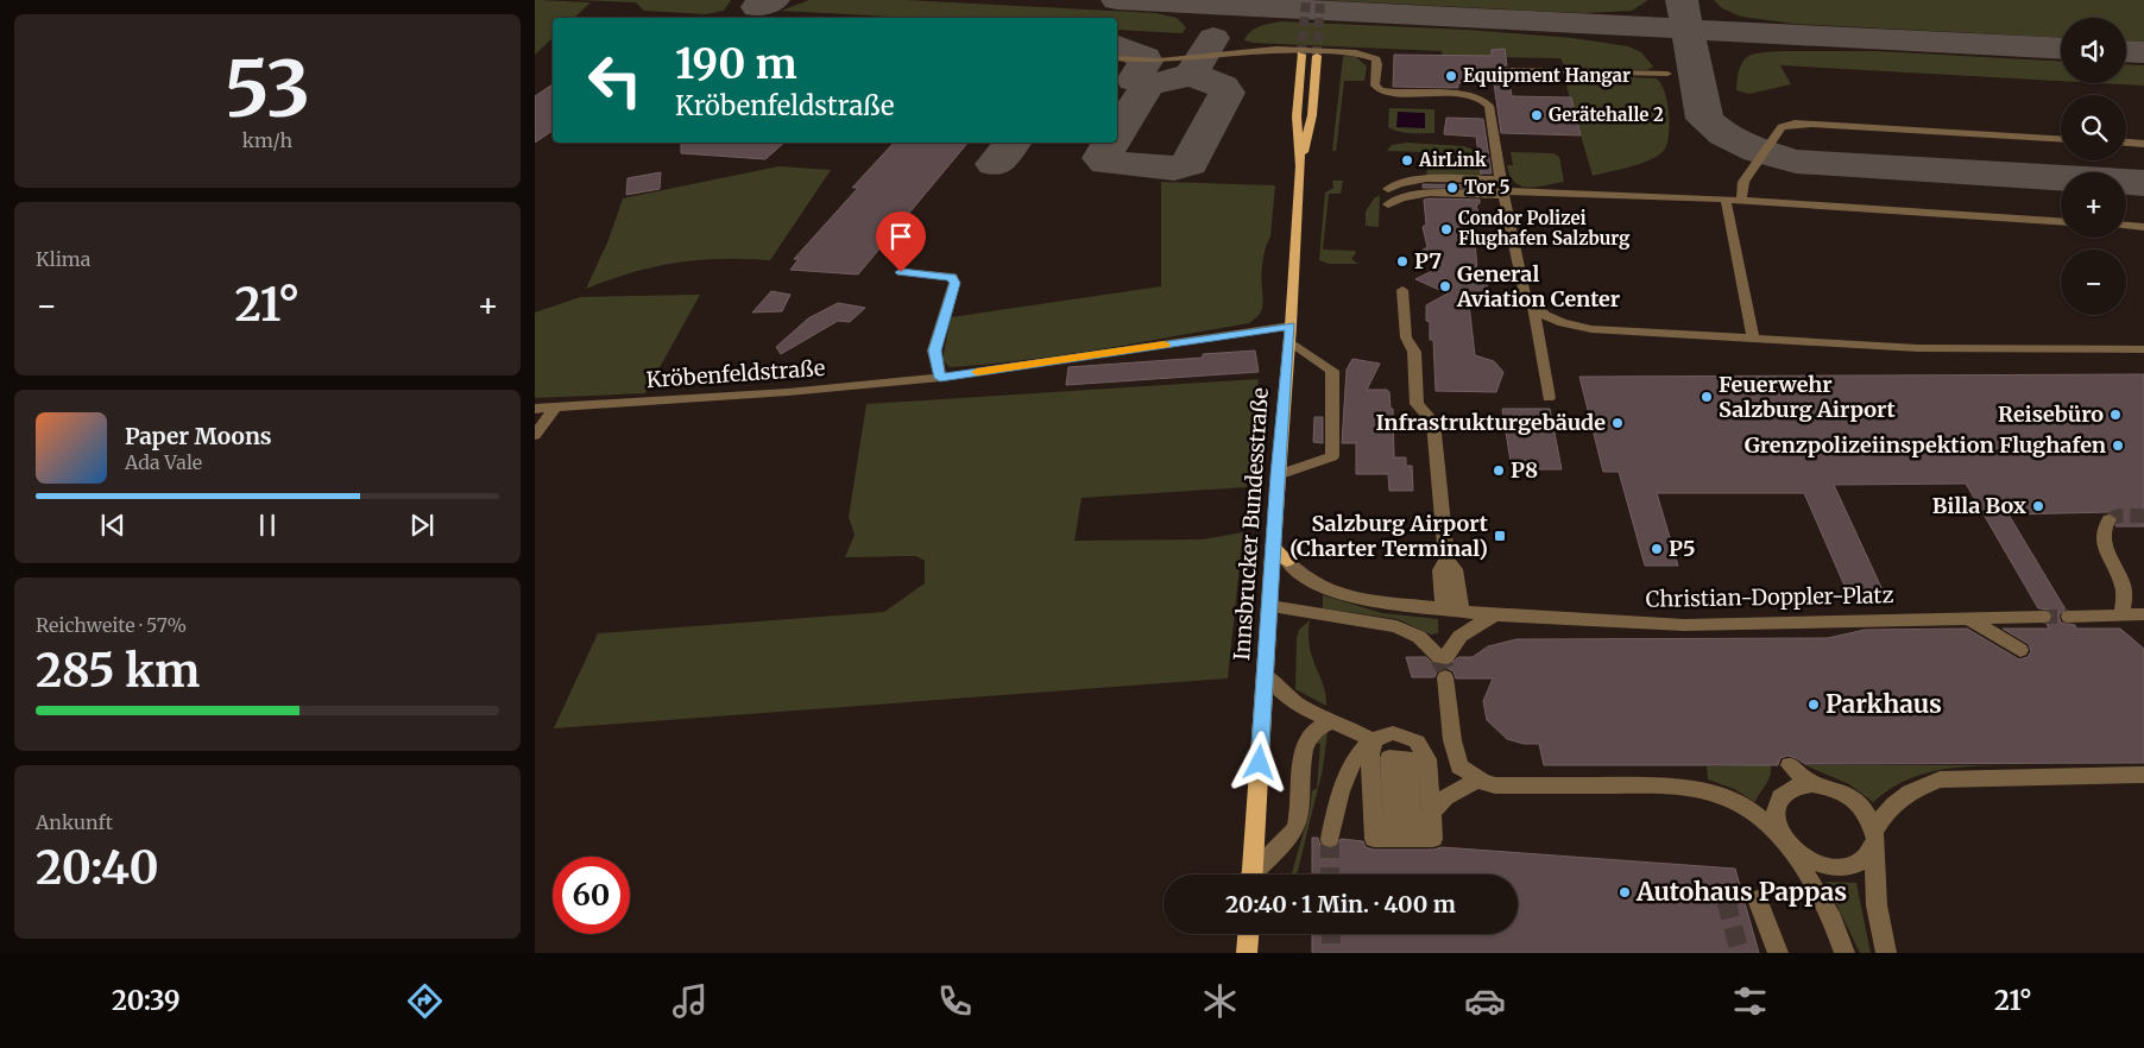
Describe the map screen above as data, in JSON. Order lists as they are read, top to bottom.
{
  "streets": {
    "main road": ["Innsbrucker Bundesstraße"],
    "street": ["Kröbenfeldstraße", "Christian-Doppler-Platz"]
  },
  "crossings": [
    ["Kröbenfeldstraße", "Innsbrucker Bundesstraße"],
    ["Innsbrucker Bundesstraße", "Christian-Doppler-Platz"]
  ],
  "places": {
    "other": [
      "Equipment Hangar",
      "Gerätehalle 2",
      "AirLink",
      "Tor 5",
      "Condor Polizei Flughafen Salzburg",
      "P7",
      "General Aviation Center",
      "Feuerwehr Salzburg Airport",
      "Reisebüro",
      "Infrastrukturgebäude",
      "Grenzpolizeiinspektion Flughafen",
      "P8",
      "Billa Box",
      "P5",
      "Parkhaus",
      "Autohaus Pappas"
    ],
    "transit": ["Salzburg Airport (Charter Terminal)"]
  },
  "page": {
    "tile": [
      ["53", "km/h"],
      "Klima",
      ["Reichweite · 57%", "285 km"],
      ["Ankunft", "20:40"]
    ],
    "map_buttons": ["+", "−"],
    "turn": ["190 m", "Kröbenfeldstraße"],
    "heat": ["−", "21°", "+"],
    "song": ["Paper Moons", "Ada Vale"],
    "limit": "60",
    "trip": "20:40 · 1 Min. · 400 m",
    "tabs": ["20:39", "21°"]
  }
}
